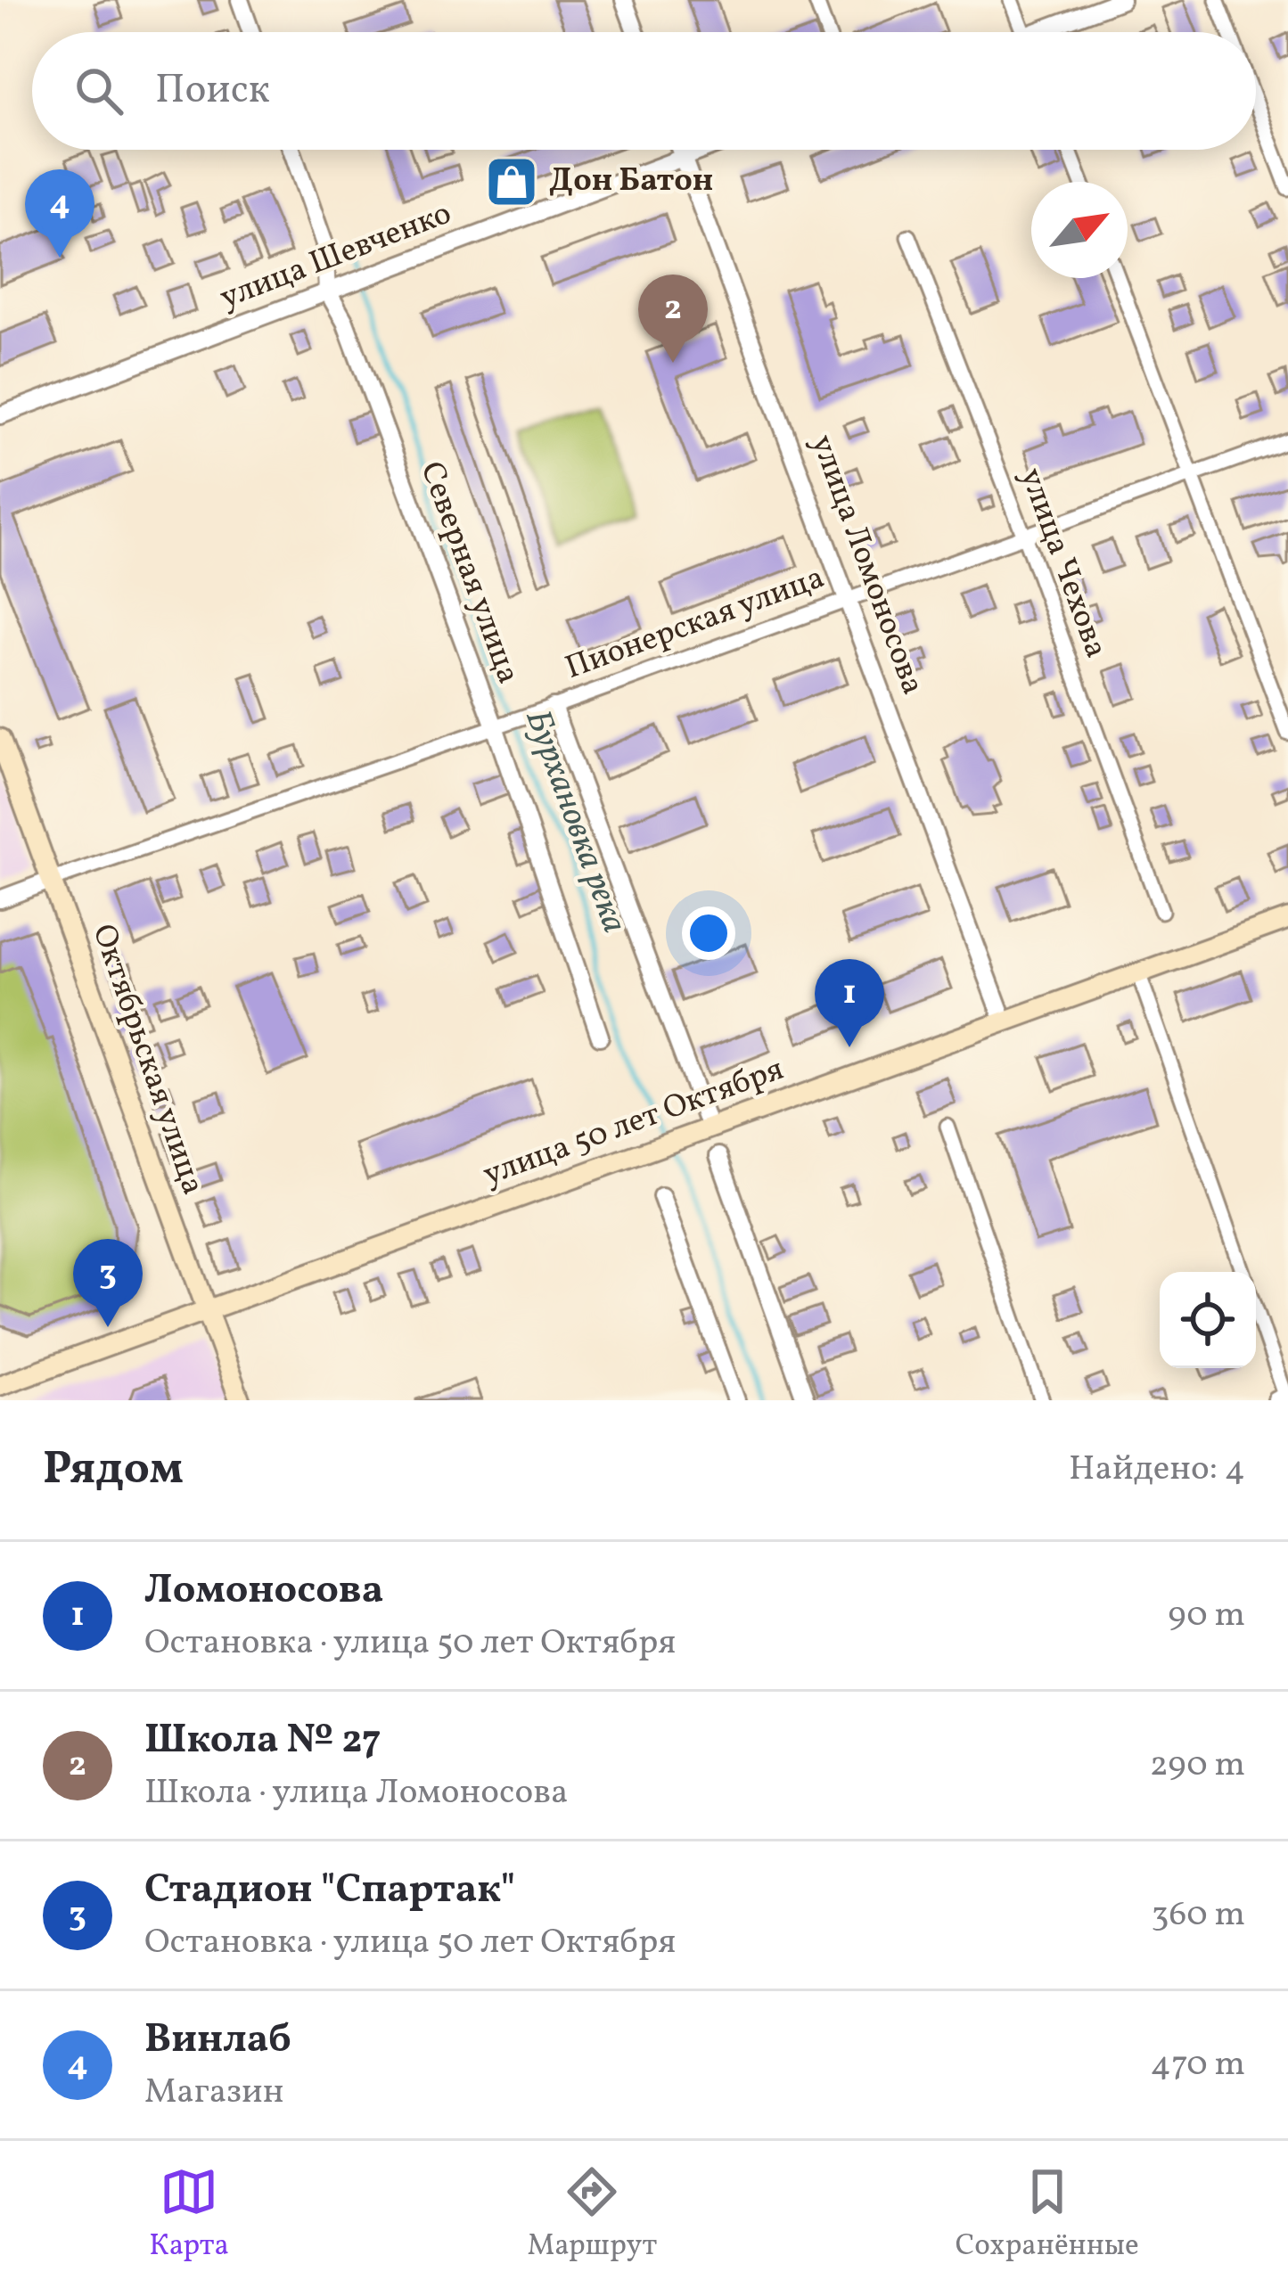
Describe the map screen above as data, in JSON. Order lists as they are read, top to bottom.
{
  "streets": {
    "main road": ["Октябрьская улица", "улица 50 лет Октября"],
    "street": [
      "улица Шевченко",
      "улица Чехова",
      "улица Ломоносова",
      "Северная улица",
      "Пионерская улица"
    ]
  },
  "crossings": [
    ["улица Шевченко", "улица Ломоносова"],
    ["улица Шевченко", "Северная улица"],
    ["улица Чехова", "Пионерская улица"],
    ["улица Ломоносова", "Пионерская улица"],
    ["улица Ломоносова", "улица 50 лет Октября"],
    ["Северная улица", "Пионерская улица"],
    ["Северная улица", "улица 50 лет Октября"],
    ["Пионерская улица", "Октябрьская улица"],
    ["Октябрьская улица", "улица 50 лет Октября"]
  ],
  "water": ["Бурхановка река"],
  "places": {
    "shop": ["Дон Батон"]
  },
  "north": "top right",
  "page": {
    "search": "Поиск",
    "pins": [
      "4",
      "2",
      "1",
      "3"
    ],
    "heading": ["Рядом", "Найдено: 4"],
    "list": [
      {
        "mark": "1",
        "name": "Ломоносова",
        "note": "Остановка · улица 50 лет Октября",
        "value": "90 m"
      },
      {
        "mark": "2",
        "name": "Школа № 27",
        "note": "Школа · улица Ломоносова",
        "value": "290 m"
      },
      {
        "mark": "3",
        "name": "Стадион \"Спартак\"",
        "note": "Остановка · улица 50 лет Октября",
        "value": "360 m"
      },
      {
        "mark": "4",
        "name": "Винлаб",
        "note": "Магазин",
        "value": "470 m"
      }
    ],
    "nav": ["Карта", "Маршрут", "Сохранённые"]
  }
}
